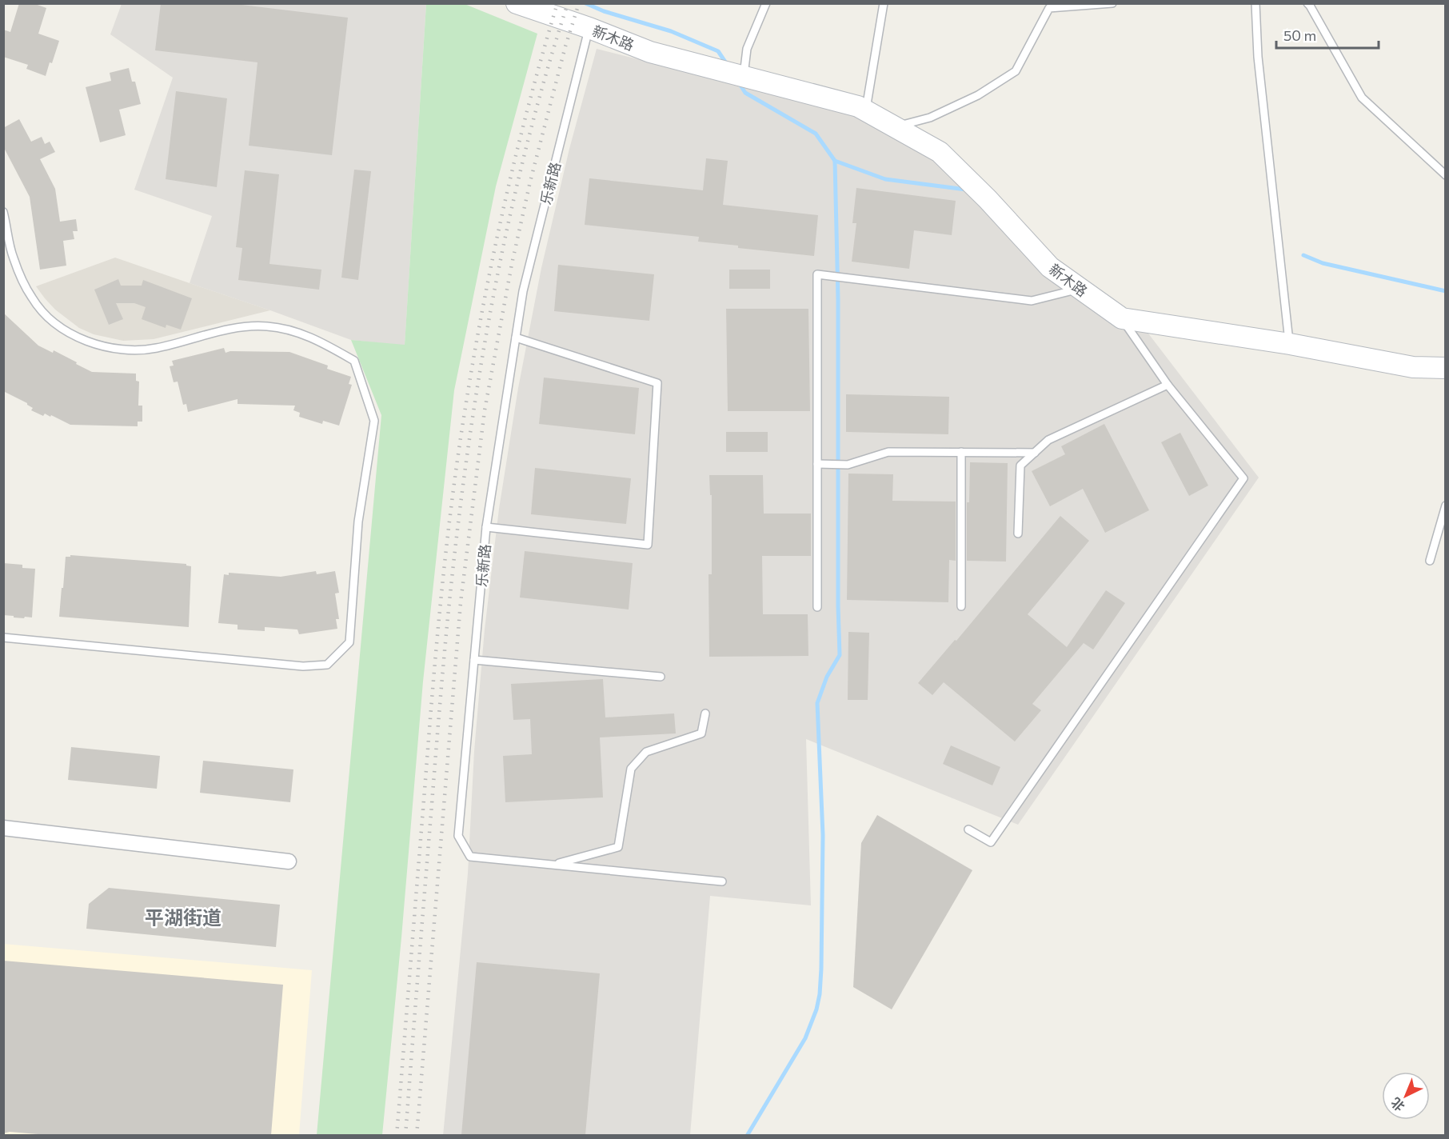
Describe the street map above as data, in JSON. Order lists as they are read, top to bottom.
{
  "streets": {
    "street": ["新木路"],
    "lane": ["乐新路"]
  },
  "crossings": [
    ["新木路", "乐新路"]
  ],
  "districts": ["平湖街道"],
  "scale_bar": "50 m",
  "north": "bottom left"
}
